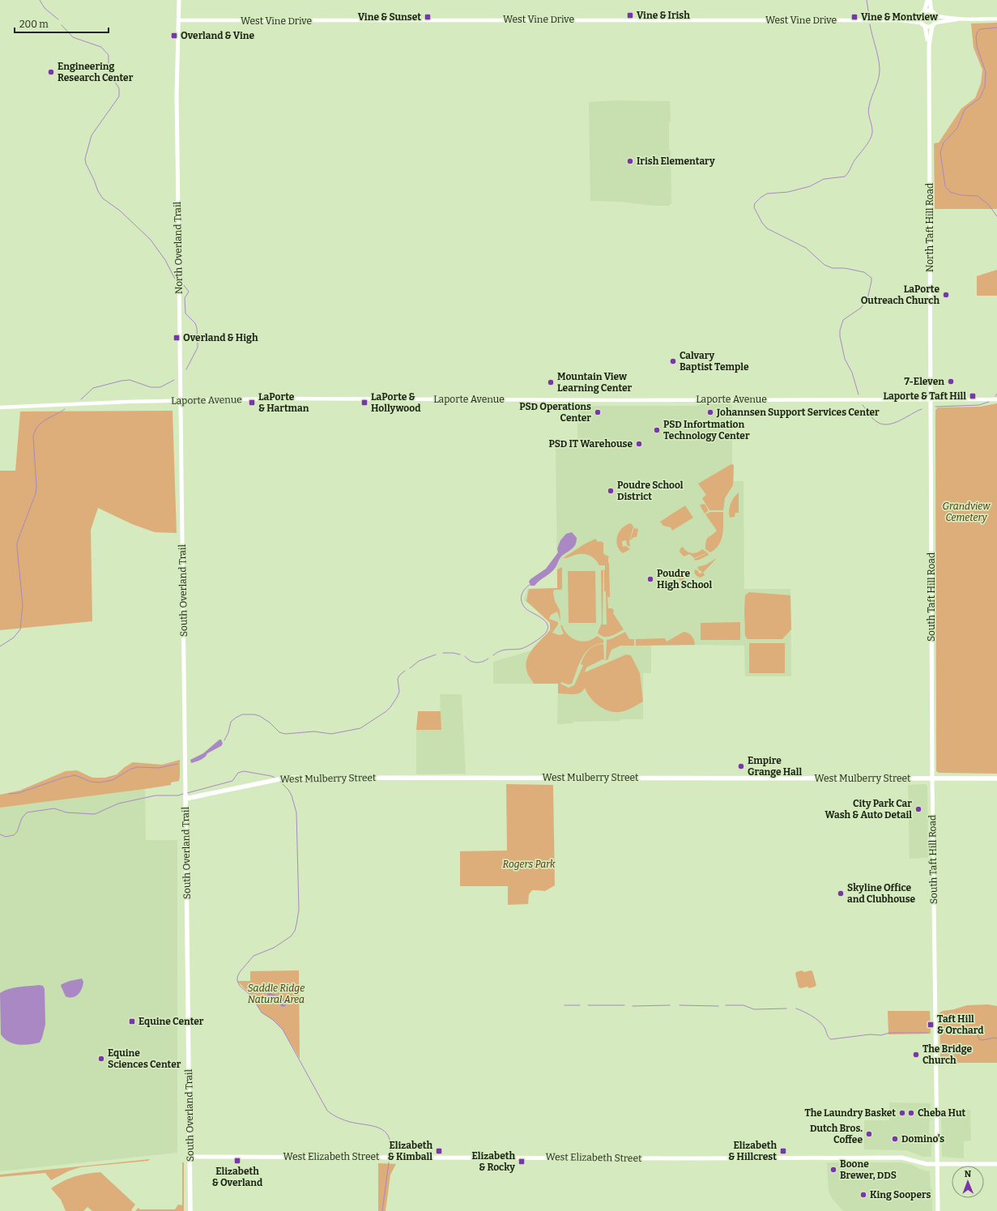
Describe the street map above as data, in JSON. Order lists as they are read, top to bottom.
{
  "streets": {
    "main road": [
      "North Taft Hill Road",
      "North Overland Trail",
      "South Overland Trail",
      "South Taft Hill Road",
      "West Mulberry Street",
      "West Elizabeth Street"
    ],
    "street": ["West Vine Drive", "Laporte Avenue"]
  },
  "crossings": [
    ["West Vine Drive", "North Taft Hill Road"],
    ["West Vine Drive", "North Overland Trail"],
    ["North Taft Hill Road", "Laporte Avenue"],
    ["North Taft Hill Road", "South Taft Hill Road"],
    ["North Overland Trail", "Laporte Avenue"],
    ["North Overland Trail", "South Overland Trail"],
    ["South Overland Trail", "West Mulberry Street"],
    ["South Overland Trail", "West Elizabeth Street"],
    ["South Taft Hill Road", "West Mulberry Street"],
    ["South Taft Hill Road", "West Elizabeth Street"]
  ],
  "parks": ["Grandview Cemetery", "Rogers Park", "Saddle Ridge Natural Area"],
  "places": {
    "transit": [
      "Vine & Irish",
      "Vine & Sunset",
      "Vine & Montview",
      "Overland & Vine",
      "Overland & High",
      "Laporte & Taft Hill",
      "LaPorte & Hartman",
      "LaPorte & Hollywood",
      "Equine Center",
      "Taft Hill & Orchard",
      "Elizabeth & Kimball",
      "Elizabeth & Hillcrest",
      "Elizabeth & Overland",
      "Elizabeth & Rocky"
    ],
    "other": [
      "Engineering Research Center",
      "Irish Elementary",
      "LaPorte Outreach Church",
      "Calvary Baptist Temple",
      "7-Eleven",
      "Mountain View Learning Center",
      "PSD Operations Center",
      "Johannsen Support Services Center",
      "PSD Infortmation Technology Center",
      "PSD IT Warehouse",
      "Poudre School District",
      "Poudre High School",
      "Empire Grange Hall",
      "City Park Car Wash & Auto Detail",
      "Skyline Office and Clubhouse",
      "The Bridge Church",
      "Equine Sciences Center",
      "The Laundry Basket",
      "Cheba Hut",
      "Dutch Bros. Coffee",
      "Domino's",
      "Boone Brewer, DDS",
      "King Soopers"
    ]
  },
  "scale_bar": "200 m",
  "north": "top"
}
